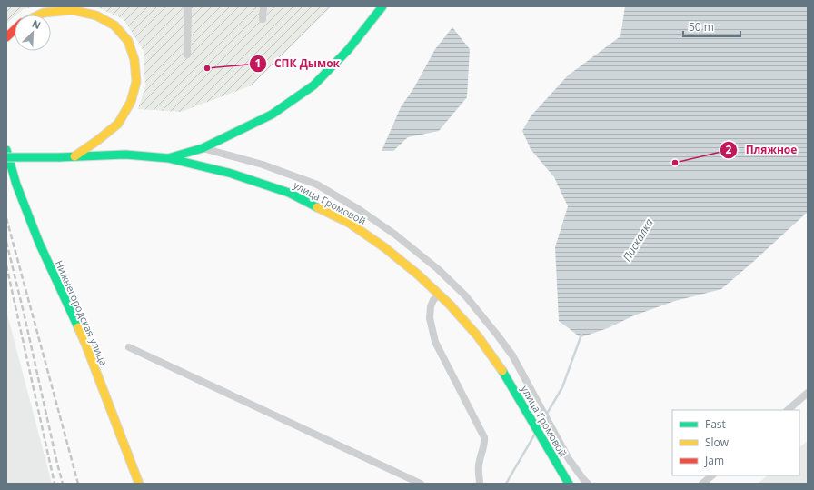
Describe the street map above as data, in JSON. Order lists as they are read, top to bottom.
{
  "streets": {
    "main road": ["улица Громовой", "Нижнегородская улица"]
  },
  "water": ["Пискалка"],
  "places": ["СПК Дымок", "Пляжное"],
  "legend": ["Fast", "Slow", "Jam"],
  "scale_bar": "50 m",
  "north": "top right"
}
